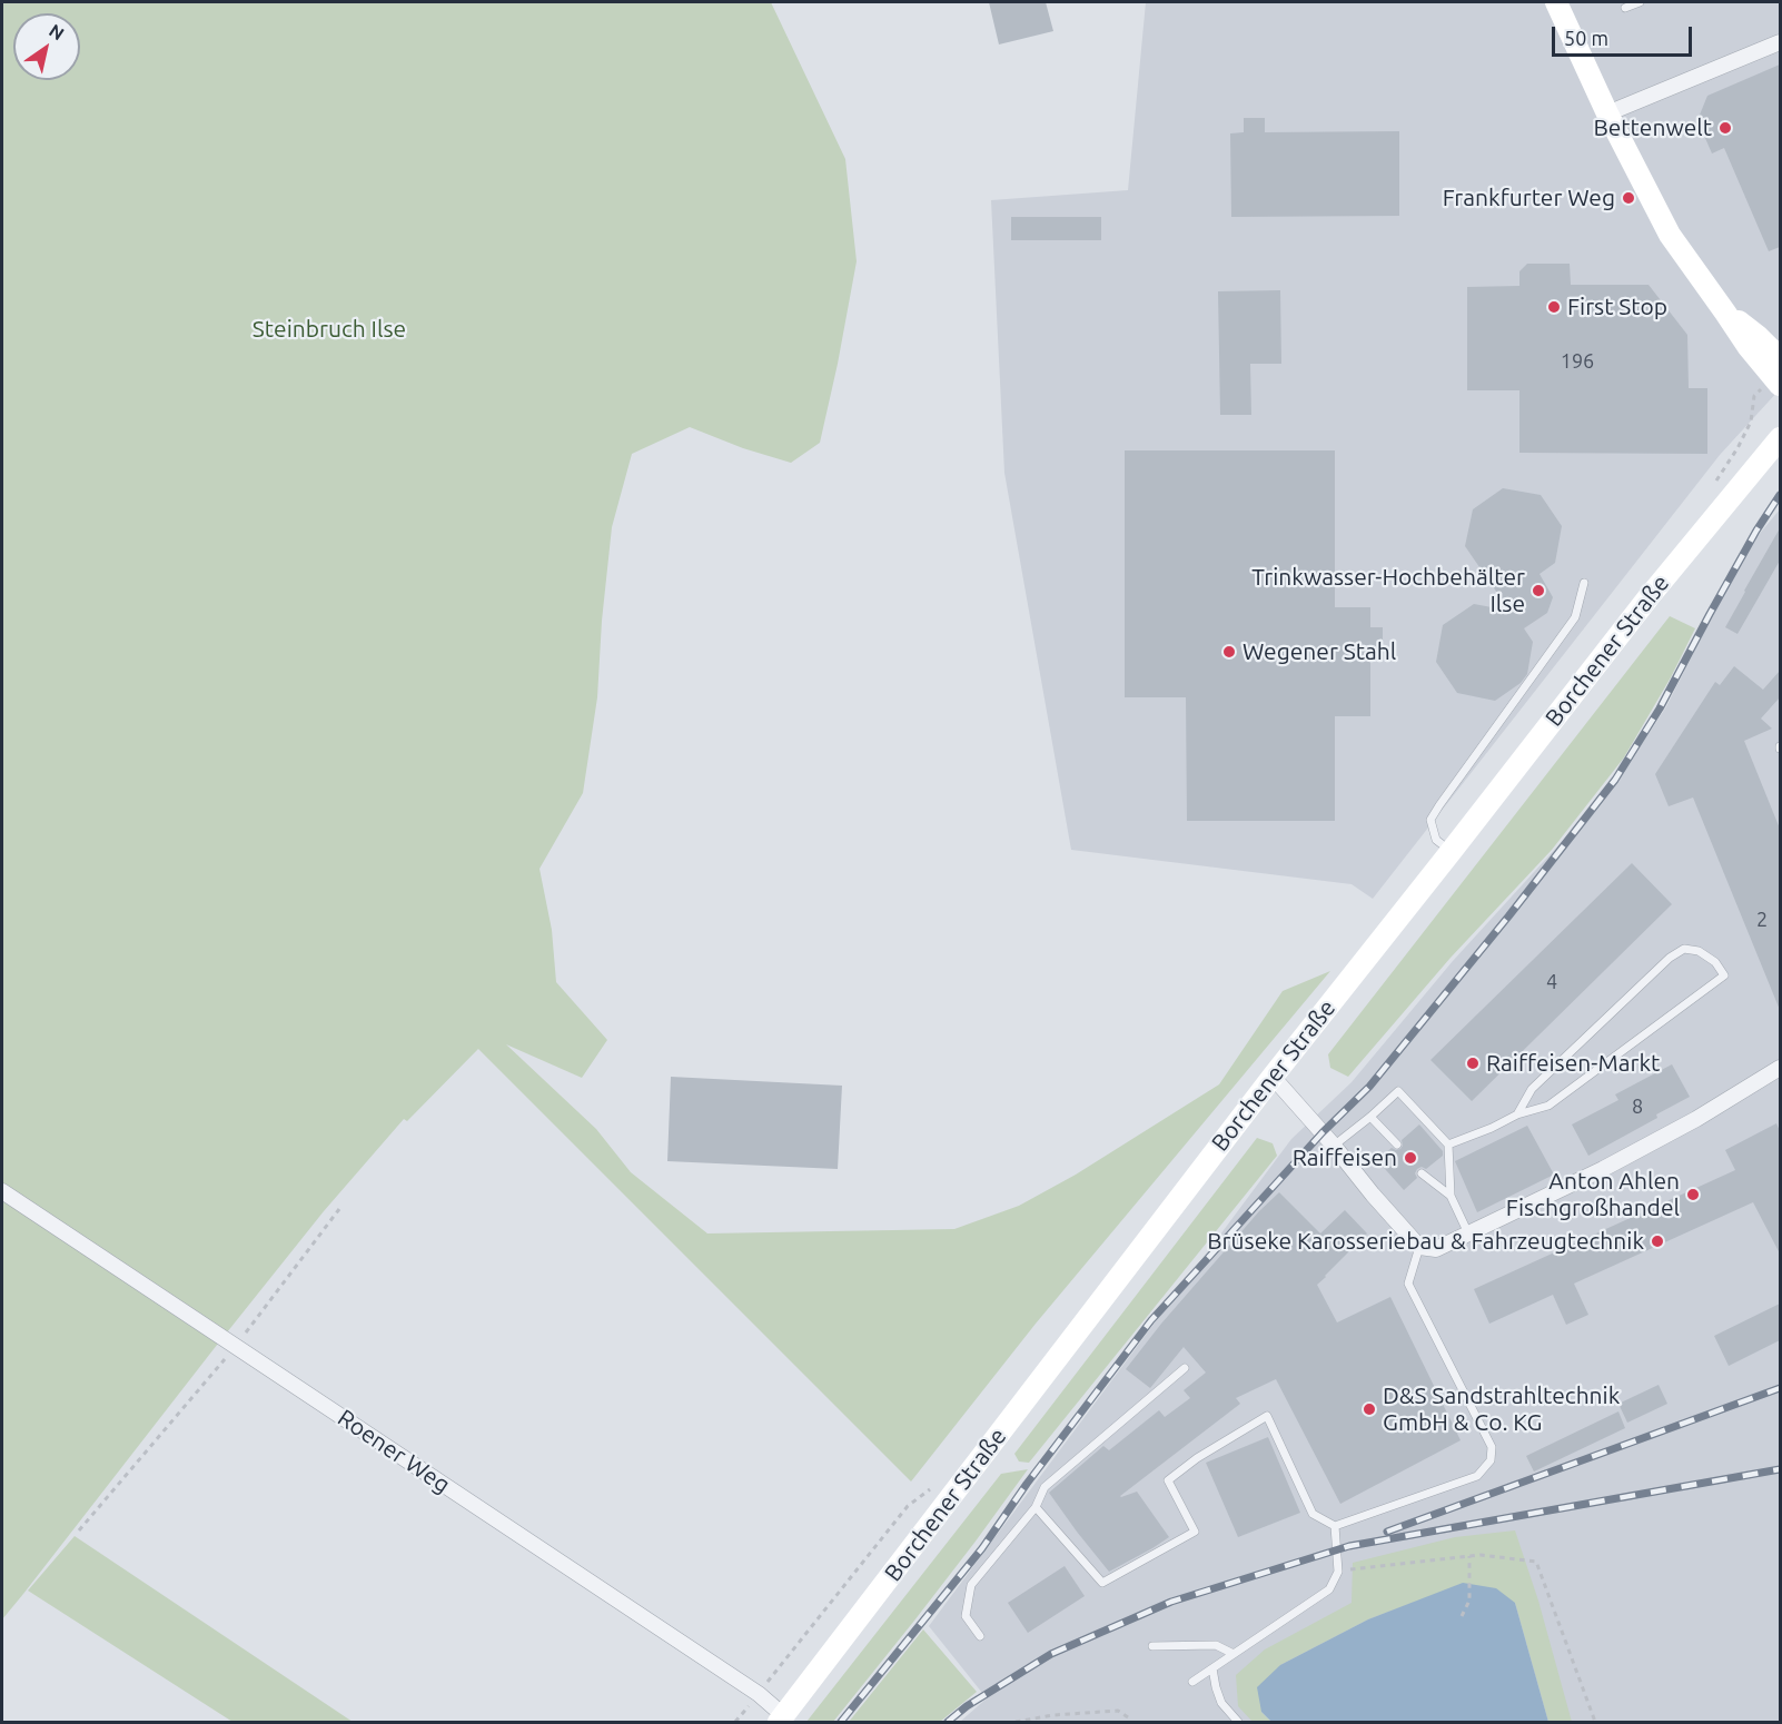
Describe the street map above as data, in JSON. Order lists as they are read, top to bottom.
{
  "streets": {
    "main road": ["Borchener Straße"],
    "street": ["Roener Weg"]
  },
  "crossings": [
    ["Borchener Straße", "Roener Weg"]
  ],
  "parks": ["Steinbruch Ilse"],
  "places": [
    "Bettenwelt",
    "Frankfurter Weg",
    "First Stop",
    "Trinkwasser-Hochbehälter Ilse",
    "Wegener Stahl",
    "Raiffeisen-Markt",
    "Raiffeisen",
    "Anton Ahlen Fischgroßhandel",
    "Brüseke Karosseriebau & Fahrzeugtechnik",
    "D&S Sandstrahltechnik GmbH & Co. KG"
  ],
  "house_numbers": [
    "196",
    "2",
    "4",
    "8"
  ],
  "scale_bar": "50 m",
  "north": "top right"
}
